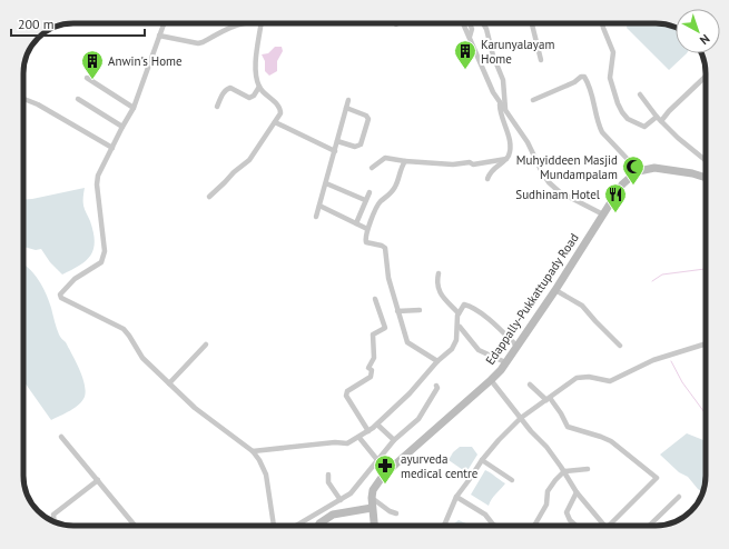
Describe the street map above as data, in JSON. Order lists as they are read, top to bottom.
{
  "streets": {
    "main road": ["Edappally-Pukkattupady Road"]
  },
  "places": {
    "building": ["Karunyalayam Home", "Anwin's Home"],
    "mosque": ["Muhyiddeen Masjid Mundampalam"],
    "restaurant": ["Sudhinam Hotel"],
    "pharmacy": ["ayurveda medical centre"]
  },
  "scale_bar": "200 m",
  "north": "bottom right"
}
